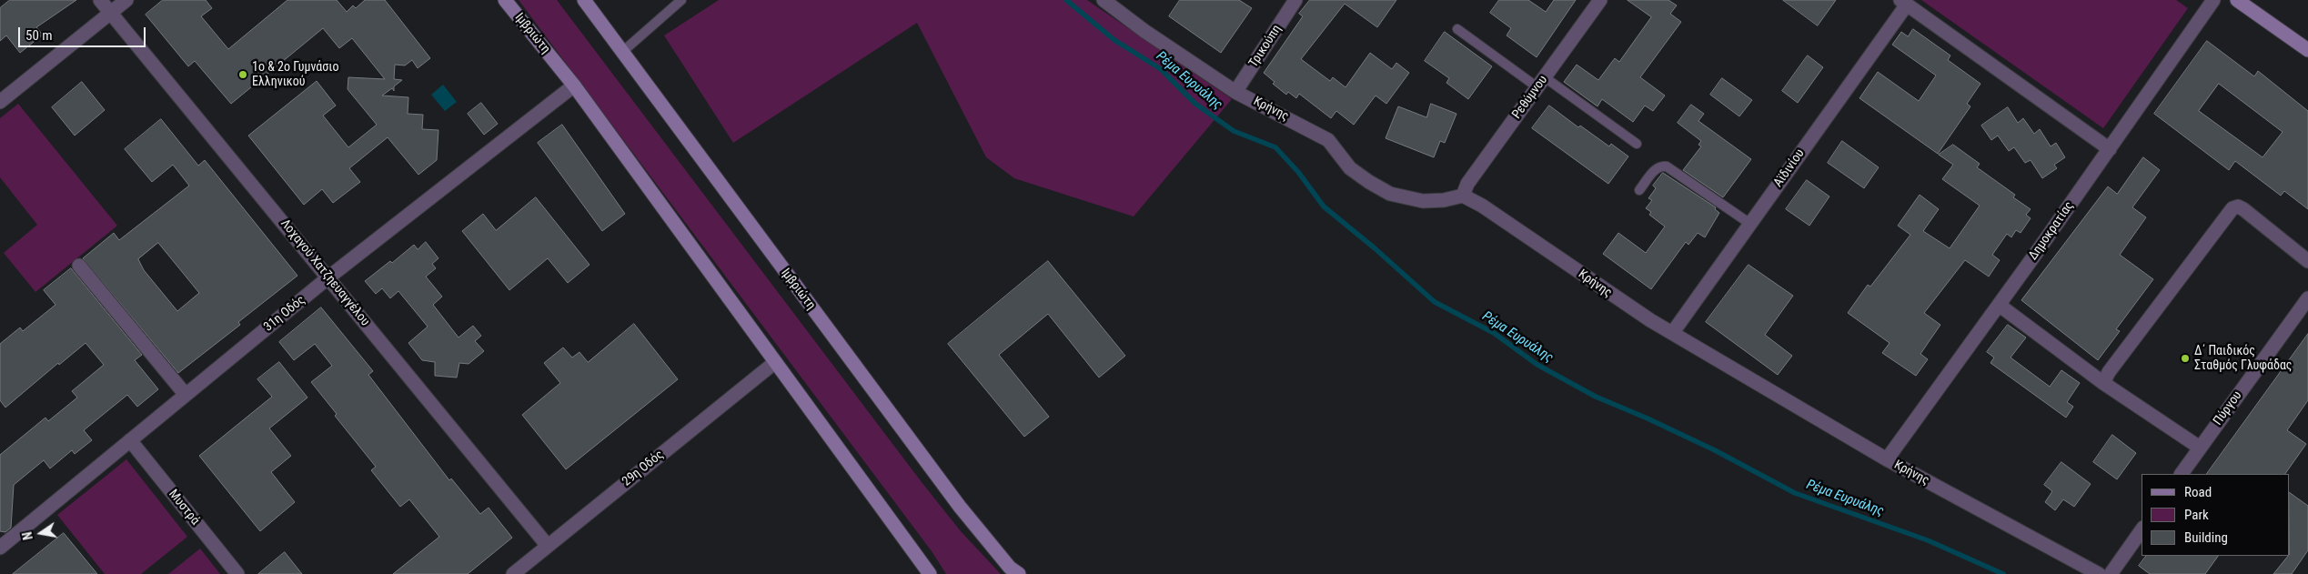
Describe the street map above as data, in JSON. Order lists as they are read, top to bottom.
{
  "streets": {
    "street": [
      "Ιμβριώτη",
      "Τρικούπη",
      "Ρεθύμνου",
      "Κρήνης",
      "Αϊδινίου",
      "Δημοκρατίας",
      "Λοχαγού Χατζηευαγγέλου",
      "31η Οδός",
      "Πύργου",
      "29η Οδός",
      "Μυστρά"
    ]
  },
  "crossings": [
    ["Ιμβριώτη", "31η Οδός"],
    ["Ιμβριώτη", "29η Οδός"],
    ["Τρικούπη", "Κρήνης"],
    ["Ρεθύμνου", "Κρήνης"],
    ["Κρήνης", "Αϊδινίου"],
    ["Κρήνης", "Δημοκρατίας"],
    ["Αϊδινίου", "Δημοκρατίας"],
    ["Λοχαγού Χατζηευαγγέλου", "31η Οδός"],
    ["Λοχαγού Χατζηευαγγέλου", "29η Οδός"],
    ["31η Οδός", "Μυστρά"]
  ],
  "water": ["Ρέμα Ευρυάλης"],
  "places": ["1ο & 2ο Γυμνάσιο Ελληνικού", "Δ΄ Παιδικός Σταθμός Γλυφάδας"],
  "legend": ["Road", "Park", "Building"],
  "scale_bar": "50 m",
  "north": "left"
}
